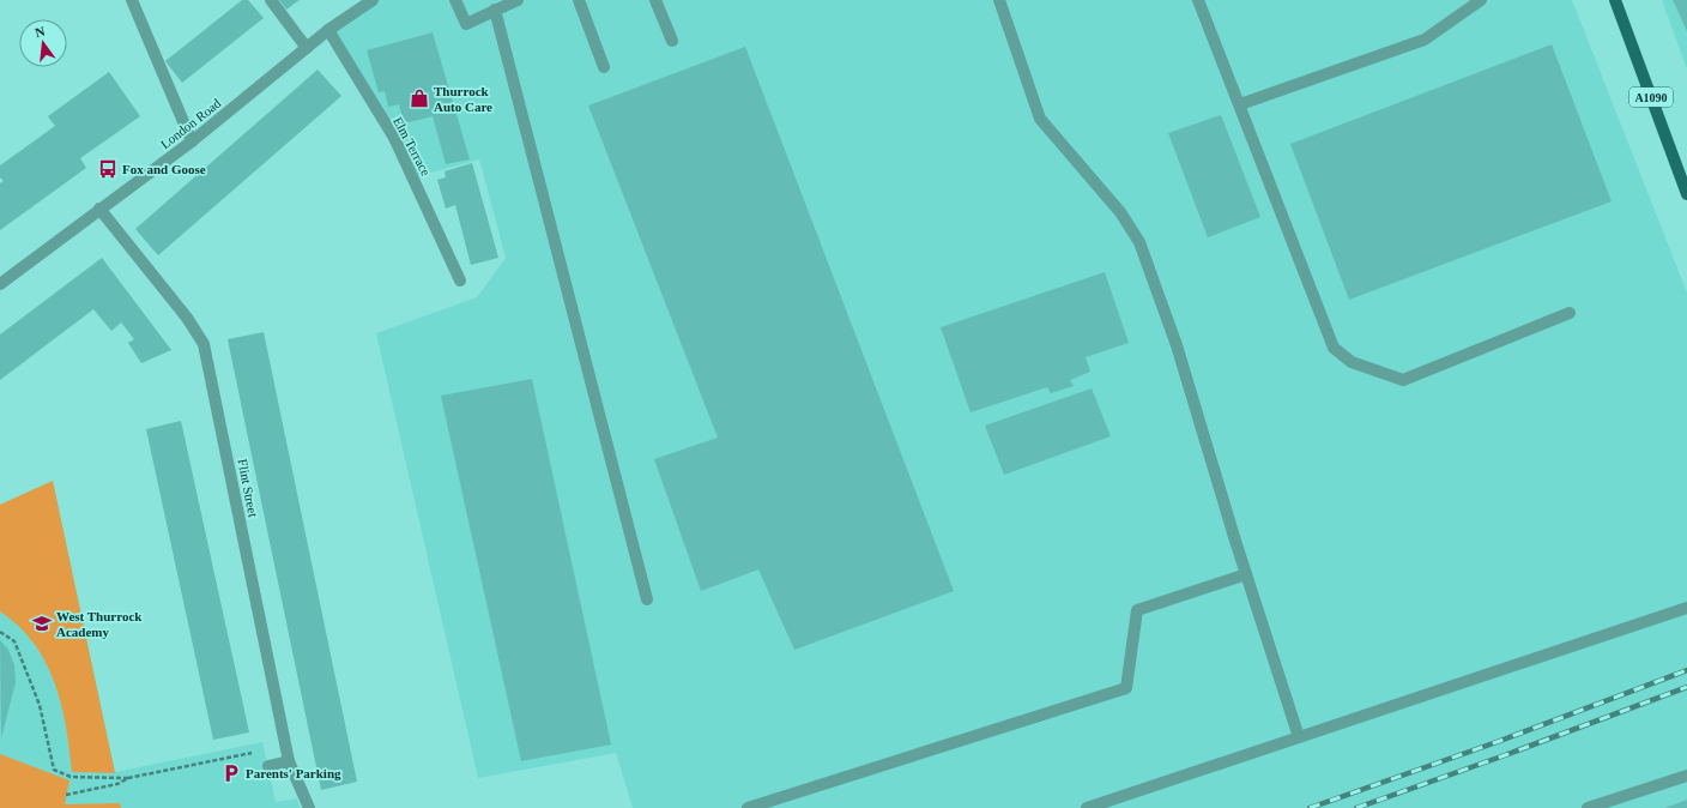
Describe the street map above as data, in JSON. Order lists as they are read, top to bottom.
{
  "streets": {
    "main road": ["A1090"],
    "street": ["London Road", "Elm Terrace", "Flint Street"]
  },
  "crossings": [
    ["London Road", "Elm Terrace"],
    ["London Road", "Flint Street"]
  ],
  "places": {
    "shop": ["Thurrock Auto Care"],
    "bus stop": ["Fox and Goose"],
    "school or university": ["West Thurrock Academy"],
    "parking": ["Parents' Parking"]
  },
  "north": "top"
}
